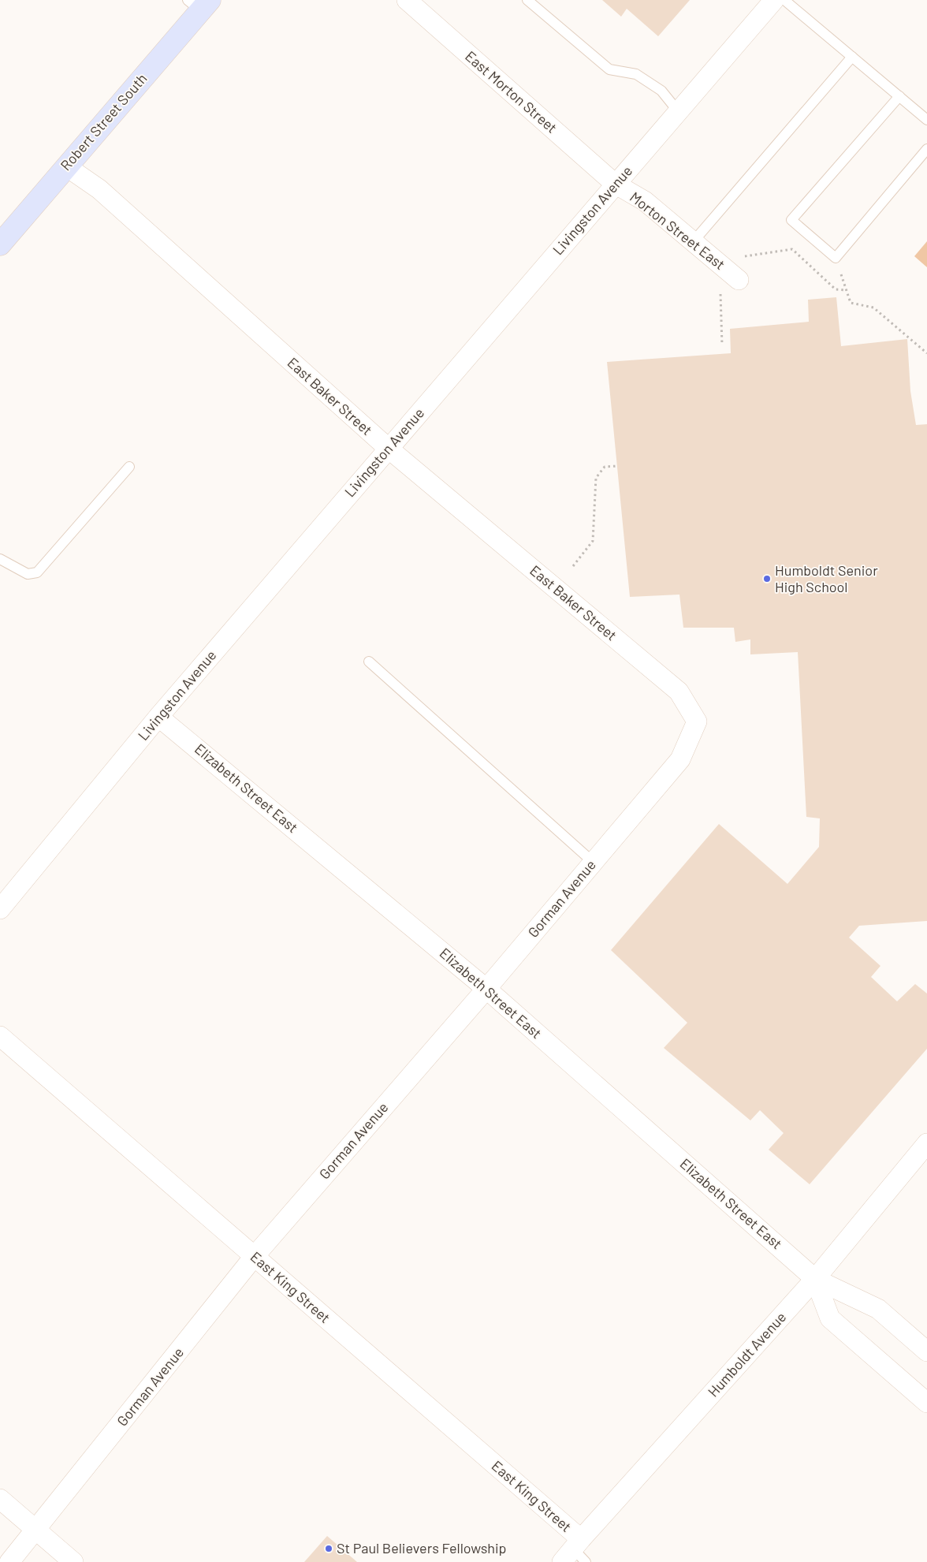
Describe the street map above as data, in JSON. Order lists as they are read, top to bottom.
{
  "streets": {
    "main road": ["Robert Street South"],
    "street": [
      "East Morton Street",
      "Livingston Avenue",
      "Morton Street East",
      "East Baker Street",
      "Elizabeth Street East",
      "Gorman Avenue",
      "East King Street",
      "Humboldt Avenue"
    ]
  },
  "crossings": [
    ["East Morton Street", "Livingston Avenue"],
    ["East Morton Street", "Morton Street East"],
    ["Robert Street South", "East Baker Street"],
    ["Livingston Avenue", "Morton Street East"],
    ["Livingston Avenue", "East Baker Street"],
    ["Livingston Avenue", "Elizabeth Street East"],
    ["East Baker Street", "Gorman Avenue"],
    ["Elizabeth Street East", "Gorman Avenue"],
    ["Elizabeth Street East", "Humboldt Avenue"],
    ["Gorman Avenue", "East King Street"],
    ["East King Street", "Humboldt Avenue"]
  ],
  "places": ["Humboldt Senior High School", "St Paul Believers Fellowship"]
}
